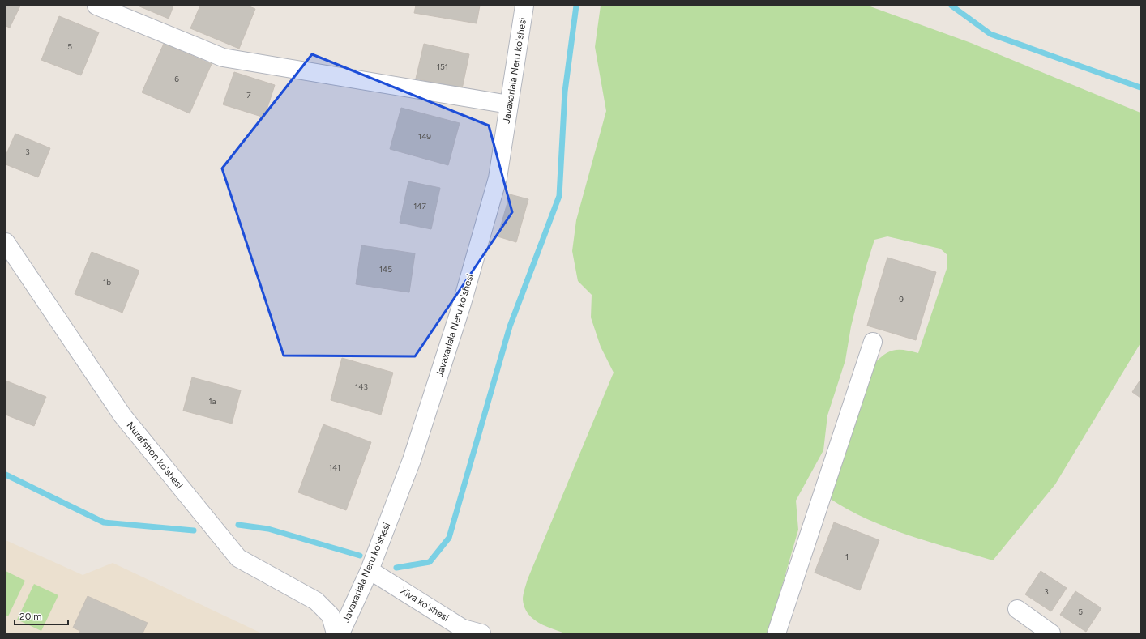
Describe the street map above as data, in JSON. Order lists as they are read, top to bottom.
{
  "streets": {
    "street": ["Javaxarlala Neru ko'shesi", "Nurafshon ko'shesi", "Xiva ko'shesi"]
  },
  "crossings": [
    ["Javaxarlala Neru ko'shesi", "Xiva ko'shesi"]
  ],
  "house_numbers": [
    "5",
    "151",
    "6",
    "7",
    "149",
    "3",
    "147",
    "145",
    "1b",
    "9",
    "143",
    "1a",
    "141",
    "1",
    "3",
    "5"
  ],
  "scale_bar": "20 m"
}
